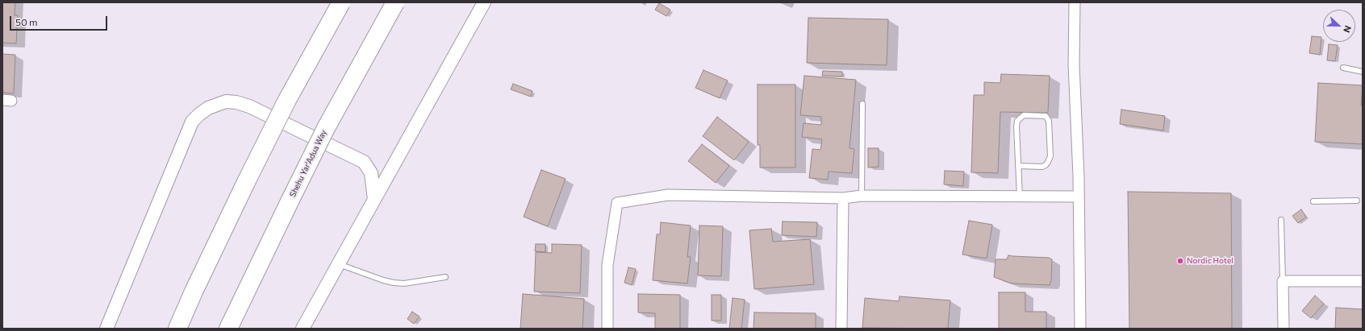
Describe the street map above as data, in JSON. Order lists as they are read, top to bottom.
{
  "streets": {
    "highway": ["Shehu Yar'Adua Way"]
  },
  "places": ["Nordic Hotel"],
  "scale_bar": "50 m",
  "north": "right"
}
